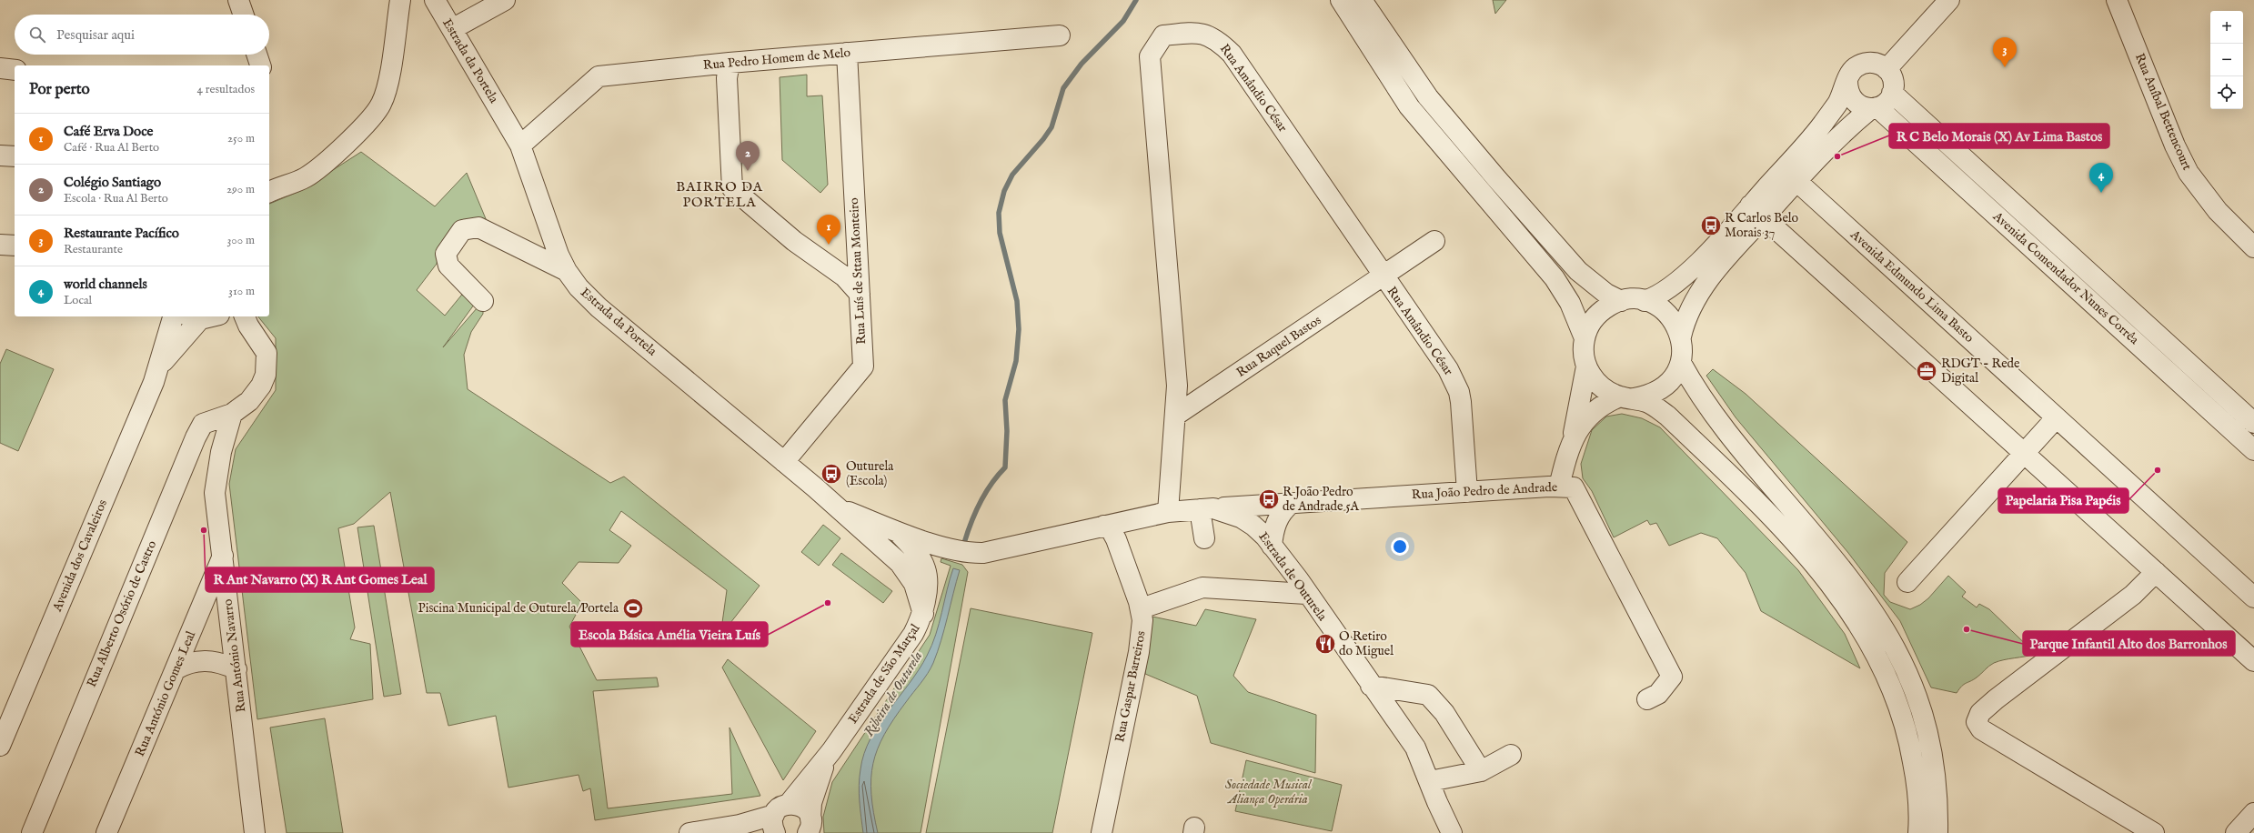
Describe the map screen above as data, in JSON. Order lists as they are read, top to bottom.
{
  "streets": {
    "street": [
      "Rua Pedro Homem de Melo",
      "Estrada da Portela",
      "Rua Amândio César",
      "Rua Aníbal Bettencourt",
      "Rua Luís de Sttau Monteiro",
      "Avenida Comendador Nunes Corrêa",
      "Avenida Edmundo Lima Basto",
      "Rua Raquel Bastos",
      "Rua João Pedro de Andrade",
      "Avenida dos Cavaleiros",
      "Estrada de Outurela",
      "Rua Alberto Osório de Castro",
      "Rua António Navarro",
      "Estrada de São Marçal",
      "Rua Gaspar Barreiros",
      "Rua António Gomes Leal"
    ]
  },
  "crossings": [
    ["Rua Pedro Homem de Melo", "Estrada da Portela"],
    ["Rua Pedro Homem de Melo", "Rua Luís de Sttau Monteiro"],
    ["Estrada da Portela", "Rua Luís de Sttau Monteiro"],
    ["Estrada da Portela", "Estrada de São Marçal"],
    ["Rua Amândio César", "Rua Raquel Bastos"],
    ["Rua Amândio César", "Rua João Pedro de Andrade"],
    ["Rua Amândio César", "Estrada de Outurela"],
    ["Rua João Pedro de Andrade", "Estrada de Outurela"],
    ["Estrada de Outurela", "Estrada de São Marçal"],
    ["Estrada de Outurela", "Rua Gaspar Barreiros"],
    ["Rua Alberto Osório de Castro", "Rua António Navarro"],
    ["Rua António Navarro", "Rua António Gomes Leal"]
  ],
  "districts": ["BAIRRO DA PORTELA"],
  "water": ["Ribeira de Outurela"],
  "parks": ["Sociedade Musical Aliança Operária"],
  "places": {
    "other": [
      "R C Belo Morais (X) Av Lima Bastos",
      "Papelaria Pisa Papéis",
      "R Ant Navarro (X) R Ant Gomes Leal",
      "Escola Básica Amélia Vieira Luís",
      "Parque Infantil Alto dos Barronhos"
    ],
    "bus stop": ["R Carlos Belo Morais 37", "Outurela (Escola)", "R João Pedro de Andrade 5A"],
    "office": ["RDGT - Rede Digital"],
    "sports": ["Piscina Municipal de Outurela/Portela"],
    "restaurant": ["O Retiro do Miguel"]
  },
  "page": {
    "map_buttons": ["+", "−"],
    "search": "Pesquisar aqui",
    "pins": [
      "3",
      "2",
      "4",
      "1"
    ],
    "heading": ["Por perto", "4 resultados"],
    "list": [
      {
        "mark": "1",
        "name": "Café Erva Doce",
        "note": "Café · Rua Al Berto",
        "value": "250 m"
      },
      {
        "mark": "2",
        "name": "Colégio Santiago",
        "note": "Escola · Rua Al Berto",
        "value": "290 m"
      },
      {
        "mark": "3",
        "name": "Restaurante Pacífico",
        "note": "Restaurante",
        "value": "300 m"
      },
      {
        "mark": "4",
        "name": "world channels",
        "note": "Local",
        "value": "310 m"
      }
    ]
  }
}
